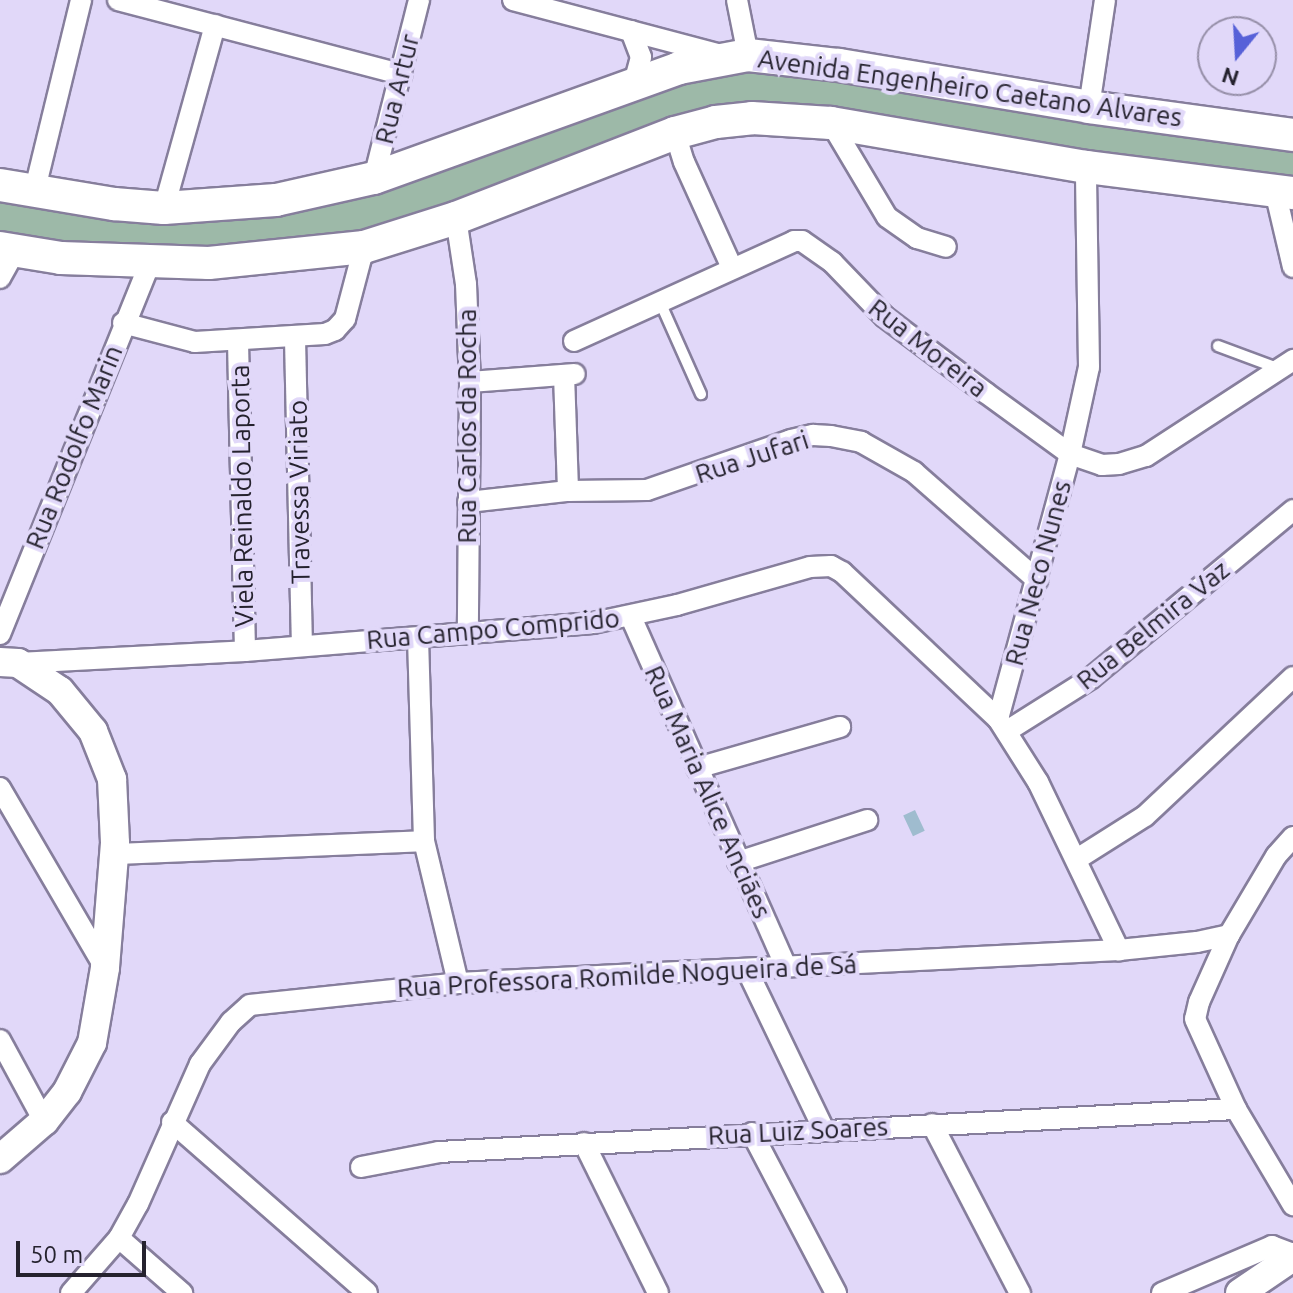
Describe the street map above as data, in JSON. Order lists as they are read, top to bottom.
{
  "streets": {
    "main road": ["Avenida Engenheiro Caetano Alvares"],
    "street": [
      "Rua Artur",
      "Rua Moreira",
      "Rua Carlos da Rocha",
      "Rua Rodolfo Marin",
      "Rua Jufari",
      "Travessa Viriato",
      "Viela Reinaldo Laporta",
      "Rua Neco Nunes",
      "Rua Belmira Vaz",
      "Rua Campo Comprido",
      "Rua Maria Alice Anciães",
      "Rua Professora Romilde Nogueira de Sá",
      "Rua Luiz Soares"
    ]
  },
  "crossings": [
    ["Avenida Engenheiro Caetano Alvares", "Rua Artur"],
    ["Avenida Engenheiro Caetano Alvares", "Rua Carlos da Rocha"],
    ["Avenida Engenheiro Caetano Alvares", "Rua Rodolfo Marin"],
    ["Avenida Engenheiro Caetano Alvares", "Rua Neco Nunes"],
    ["Rua Moreira", "Rua Neco Nunes"],
    ["Rua Carlos da Rocha", "Rua Jufari"],
    ["Rua Carlos da Rocha", "Rua Campo Comprido"],
    ["Rua Jufari", "Rua Neco Nunes"],
    ["Travessa Viriato", "Rua Campo Comprido"],
    ["Viela Reinaldo Laporta", "Rua Campo Comprido"],
    ["Rua Neco Nunes", "Rua Belmira Vaz"],
    ["Rua Neco Nunes", "Rua Campo Comprido"],
    ["Rua Belmira Vaz", "Rua Campo Comprido"],
    ["Rua Campo Comprido", "Rua Maria Alice Anciães"],
    ["Rua Maria Alice Anciães", "Rua Professora Romilde Nogueira de Sá"]
  ],
  "scale_bar": "50 m",
  "north": "bottom"
}
